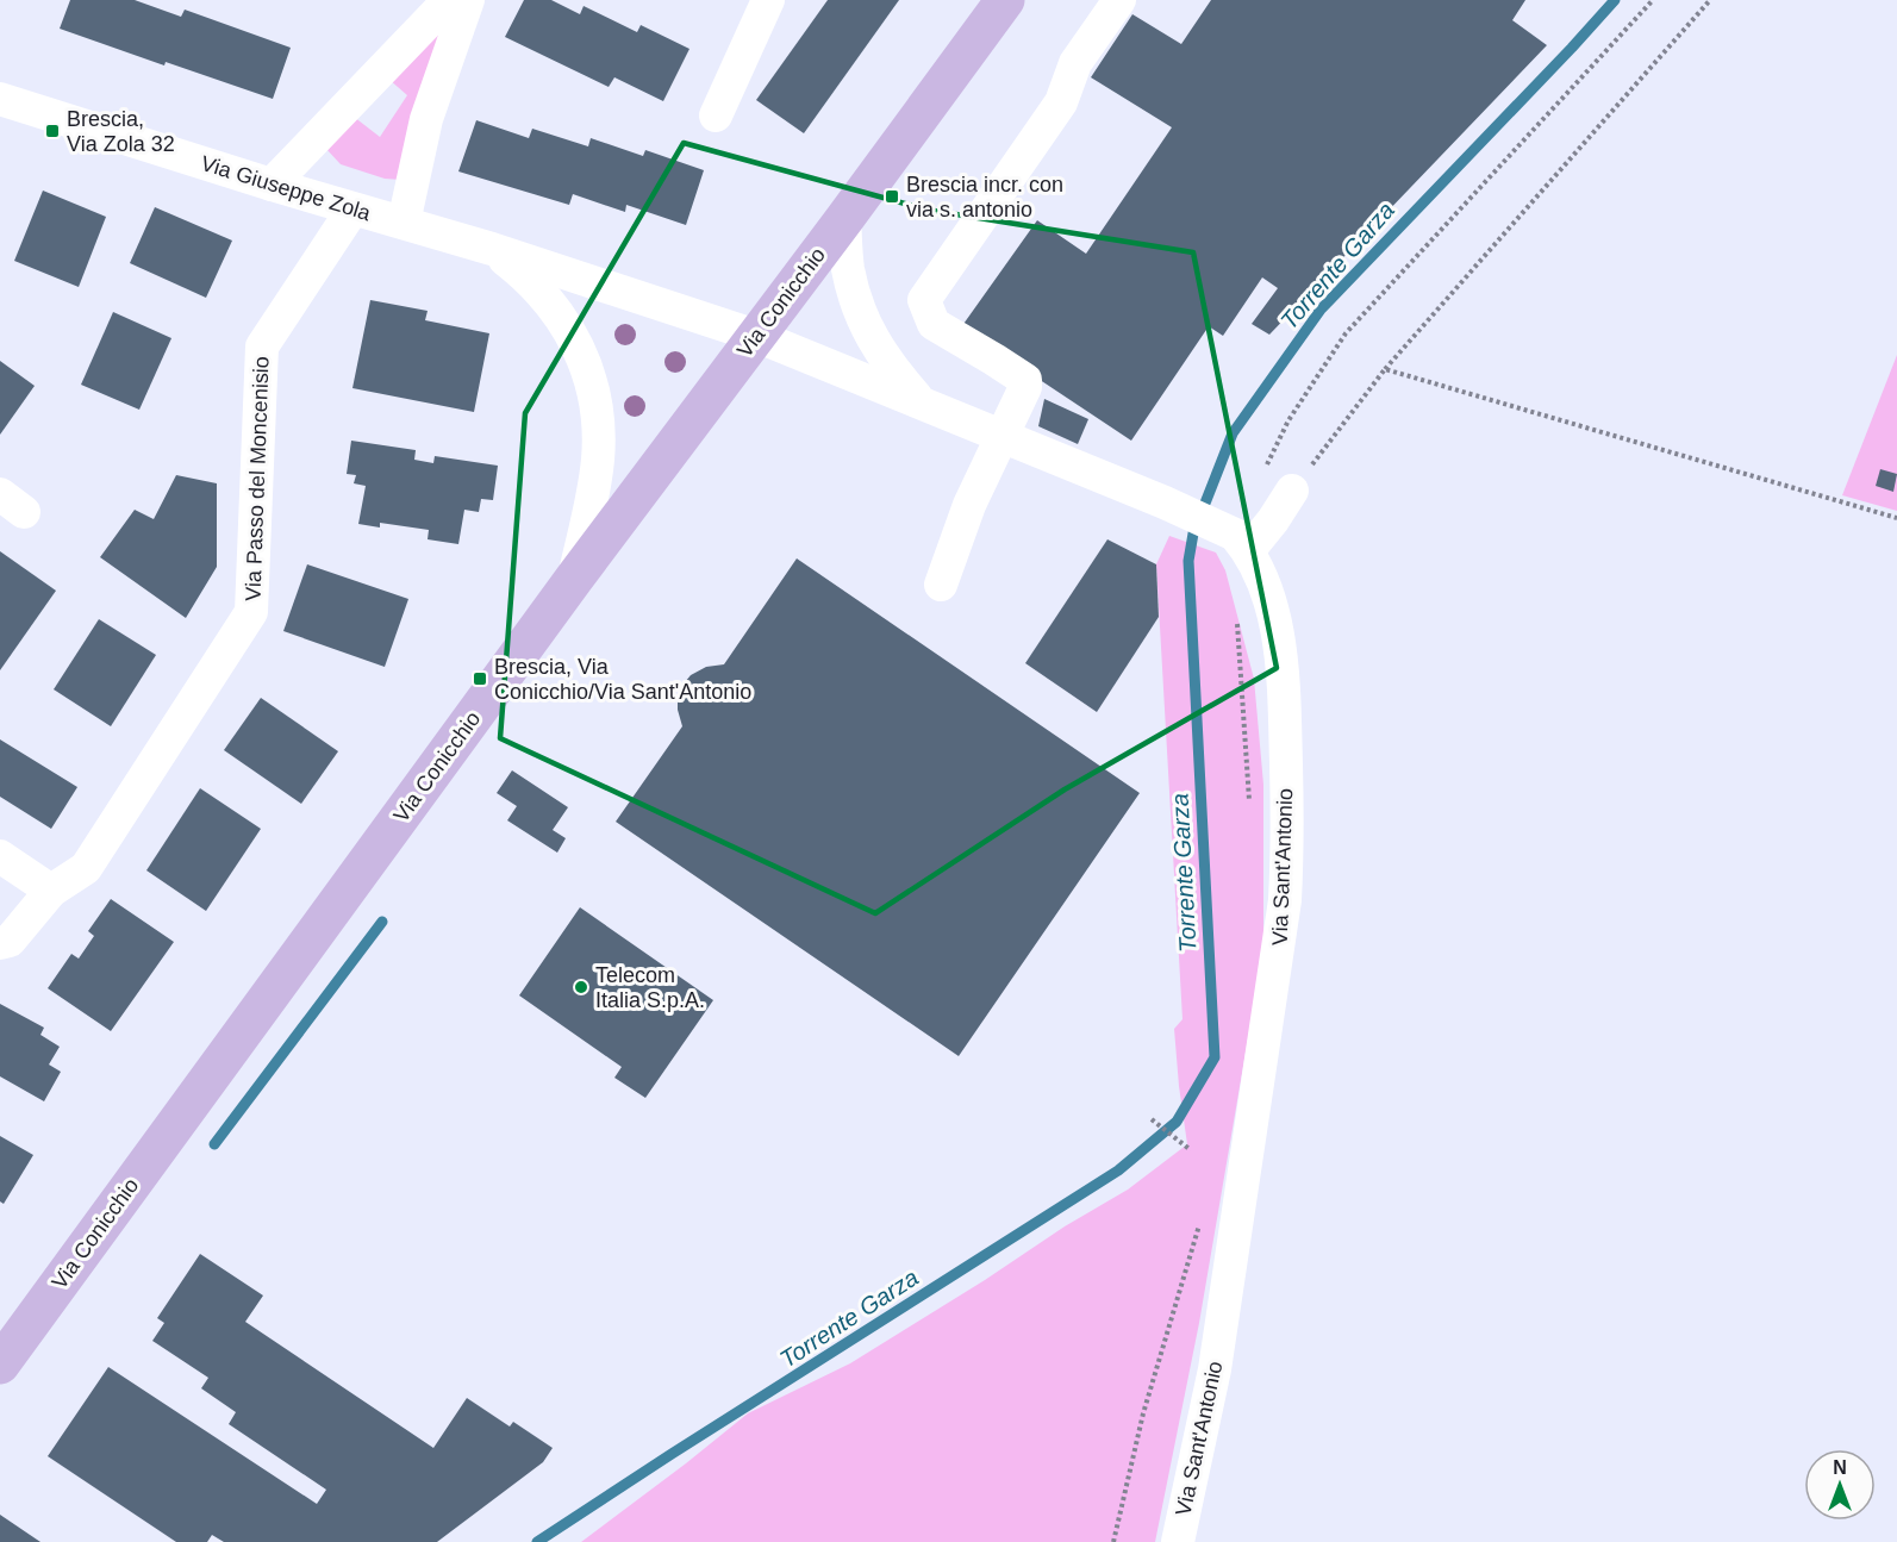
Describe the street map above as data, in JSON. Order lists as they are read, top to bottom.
{
  "streets": {
    "main road": ["Via Conicchio"],
    "street": ["Via Giuseppe Zola", "Via Passo del Moncenisio", "Via Sant'Antonio"]
  },
  "crossings": [
    ["Via Giuseppe Zola", "Via Conicchio"],
    ["Via Giuseppe Zola", "Via Passo del Moncenisio"]
  ],
  "water": ["Torrente Garza"],
  "places": {
    "transit": ["Brescia, Via Zola 32", "Brescia incr. con via s. antonio", "Brescia, Via Conicchio/Via Sant'Antonio"],
    "other": ["Telecom Italia S.p.A."]
  },
  "north": "top"
}
